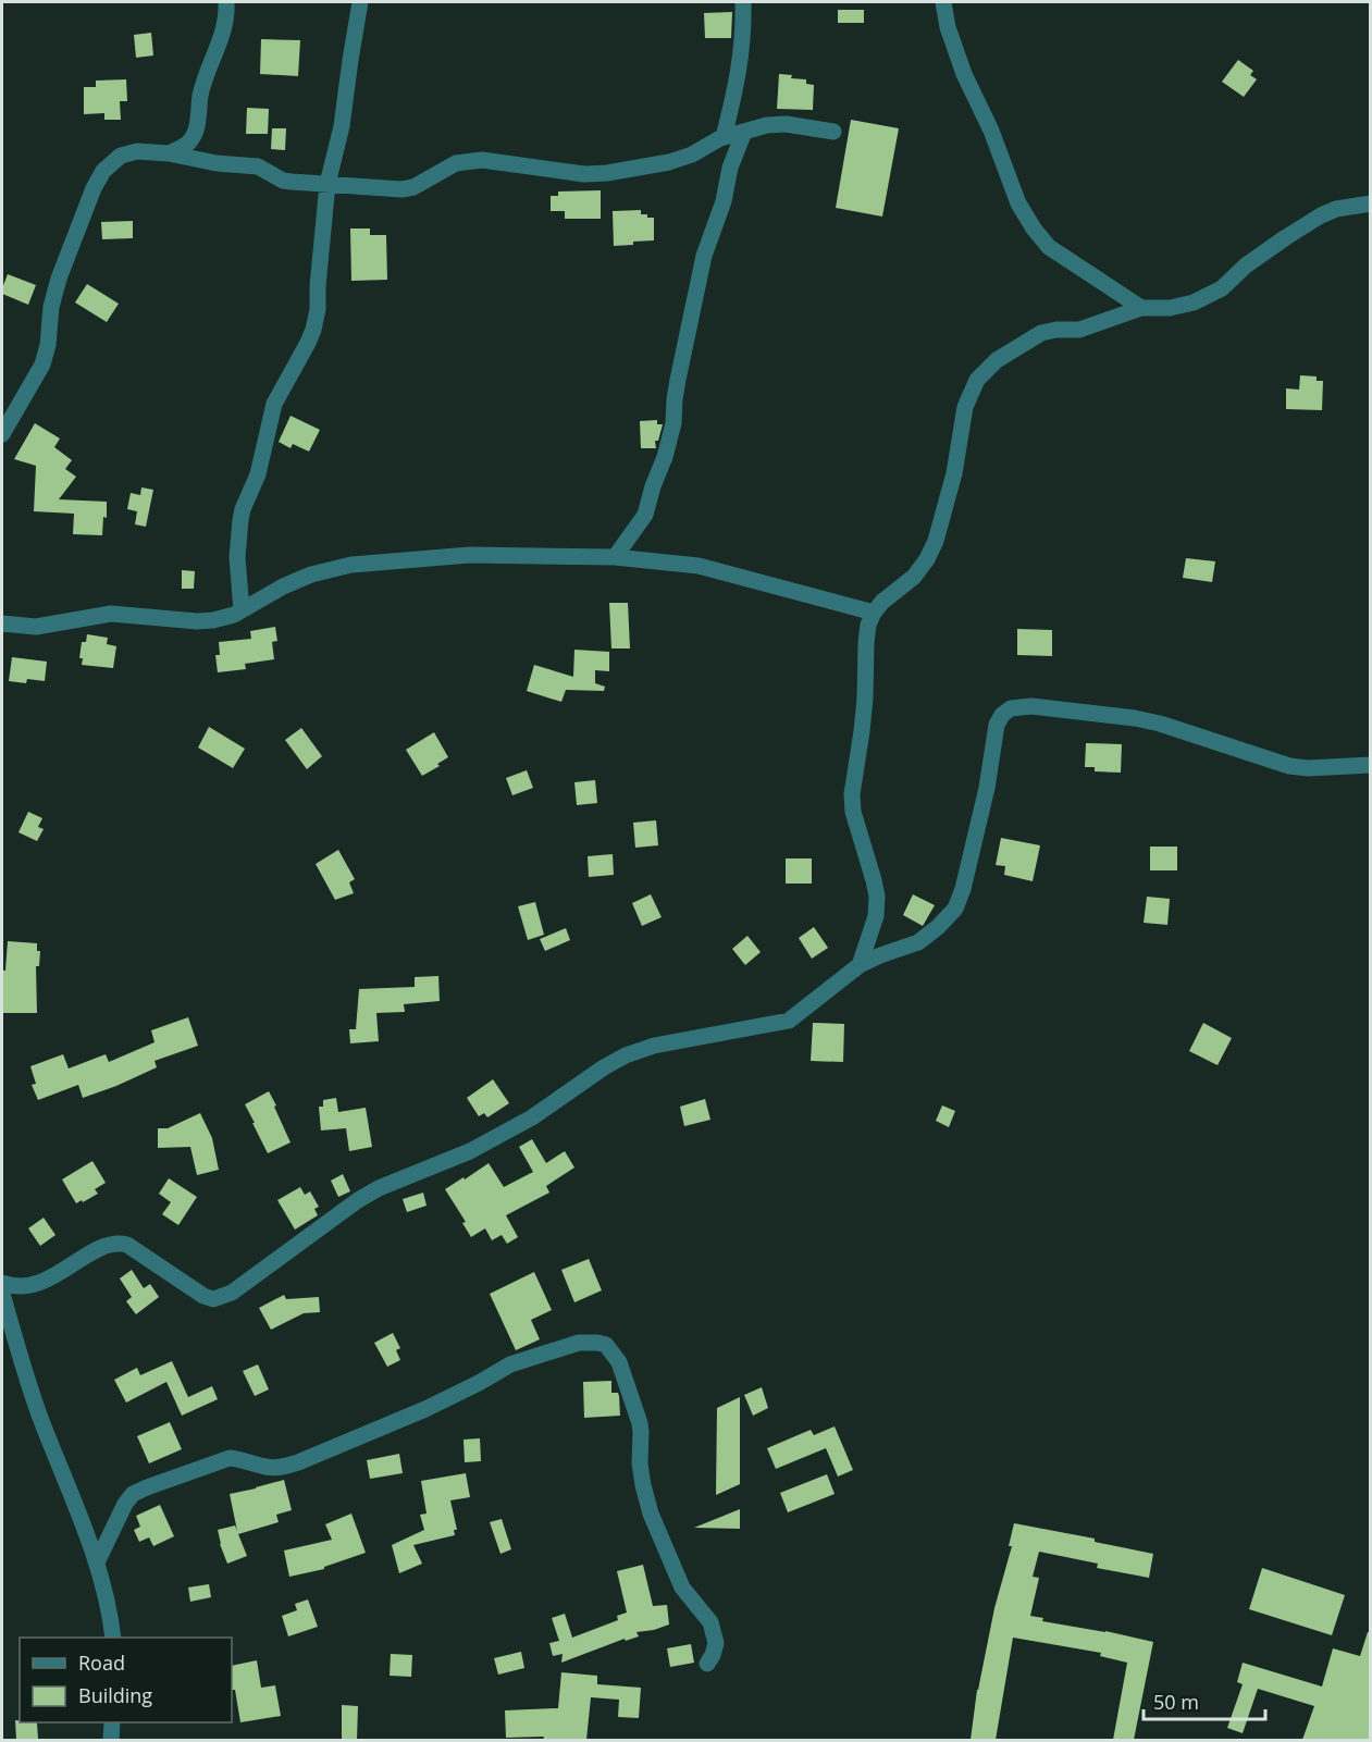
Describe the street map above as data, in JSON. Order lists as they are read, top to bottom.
{
  "legend": ["Road", "Building"],
  "scale_bar": "50 m"
}
